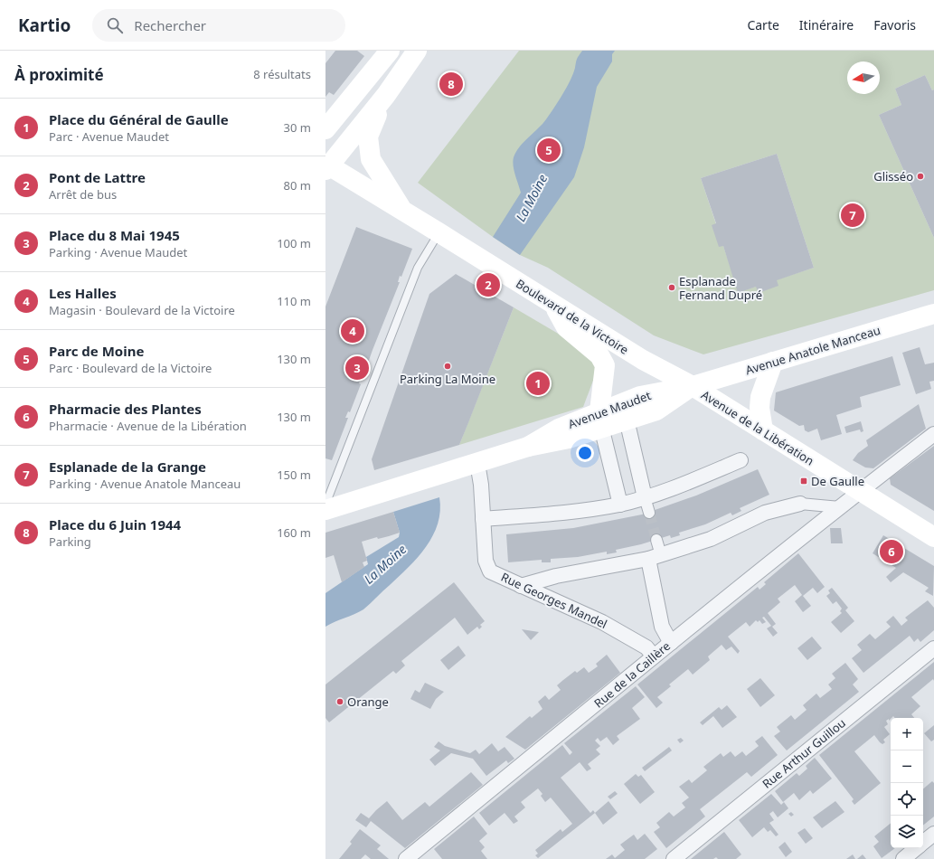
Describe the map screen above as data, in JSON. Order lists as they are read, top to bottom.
{
  "streets": {
    "main road": [
      "Boulevard de la Victoire",
      "Avenue Anatole Manceau",
      "Avenue Maudet",
      "Avenue de la Libération"
    ],
    "street": ["Rue Georges Mandel", "Rue de la Caillère", "Rue Arthur Guillou"]
  },
  "crossings": [
    ["Boulevard de la Victoire", "Avenue Anatole Manceau"],
    ["Boulevard de la Victoire", "Avenue Maudet"],
    ["Boulevard de la Victoire", "Avenue de la Libération"],
    ["Avenue Anatole Manceau", "Avenue Maudet"],
    ["Avenue Anatole Manceau", "Avenue de la Libération"],
    ["Avenue Maudet", "Avenue de la Libération"],
    ["Avenue Maudet", "Rue Georges Mandel"],
    ["Avenue de la Libération", "Rue de la Caillère"],
    ["Rue Georges Mandel", "Rue de la Caillère"]
  ],
  "water": ["La Moine"],
  "places": {
    "other": [
      "Glisséo",
      "Esplanade Fernand Dupré",
      "Parking La Moine",
      "Orange"
    ],
    "transit": ["De Gaulle"]
  },
  "north": "left",
  "page": {
    "header": "Kartio",
    "search": "Rechercher",
    "nav": ["Carte", "Itinéraire", "Favoris"],
    "heading": ["À proximité", "8 résultats"],
    "pins": [
      "8",
      "5",
      "7",
      "2",
      "4",
      "3",
      "1",
      "6"
    ],
    "list": [
      {
        "mark": "1",
        "name": "Place du Général de Gaulle",
        "note": "Parc · Avenue Maudet",
        "value": "30 m"
      },
      {
        "mark": "2",
        "name": "Pont de Lattre",
        "note": "Arrêt de bus",
        "value": "80 m"
      },
      {
        "mark": "3",
        "name": "Place du 8 Mai 1945",
        "note": "Parking · Avenue Maudet",
        "value": "100 m"
      },
      {
        "mark": "4",
        "name": "Les Halles",
        "note": "Magasin · Boulevard de la Victoire",
        "value": "110 m"
      },
      {
        "mark": "5",
        "name": "Parc de Moine",
        "note": "Parc · Boulevard de la Victoire",
        "value": "130 m"
      },
      {
        "mark": "6",
        "name": "Pharmacie des Plantes",
        "note": "Pharmacie · Avenue de la Libération",
        "value": "130 m"
      },
      {
        "mark": "7",
        "name": "Esplanade de la Grange",
        "note": "Parking · Avenue Anatole Manceau",
        "value": "150 m"
      },
      {
        "mark": "8",
        "name": "Place du 6 Juin 1944",
        "note": "Parking",
        "value": "160 m"
      }
    ],
    "map_buttons": ["+", "−"]
  }
}
